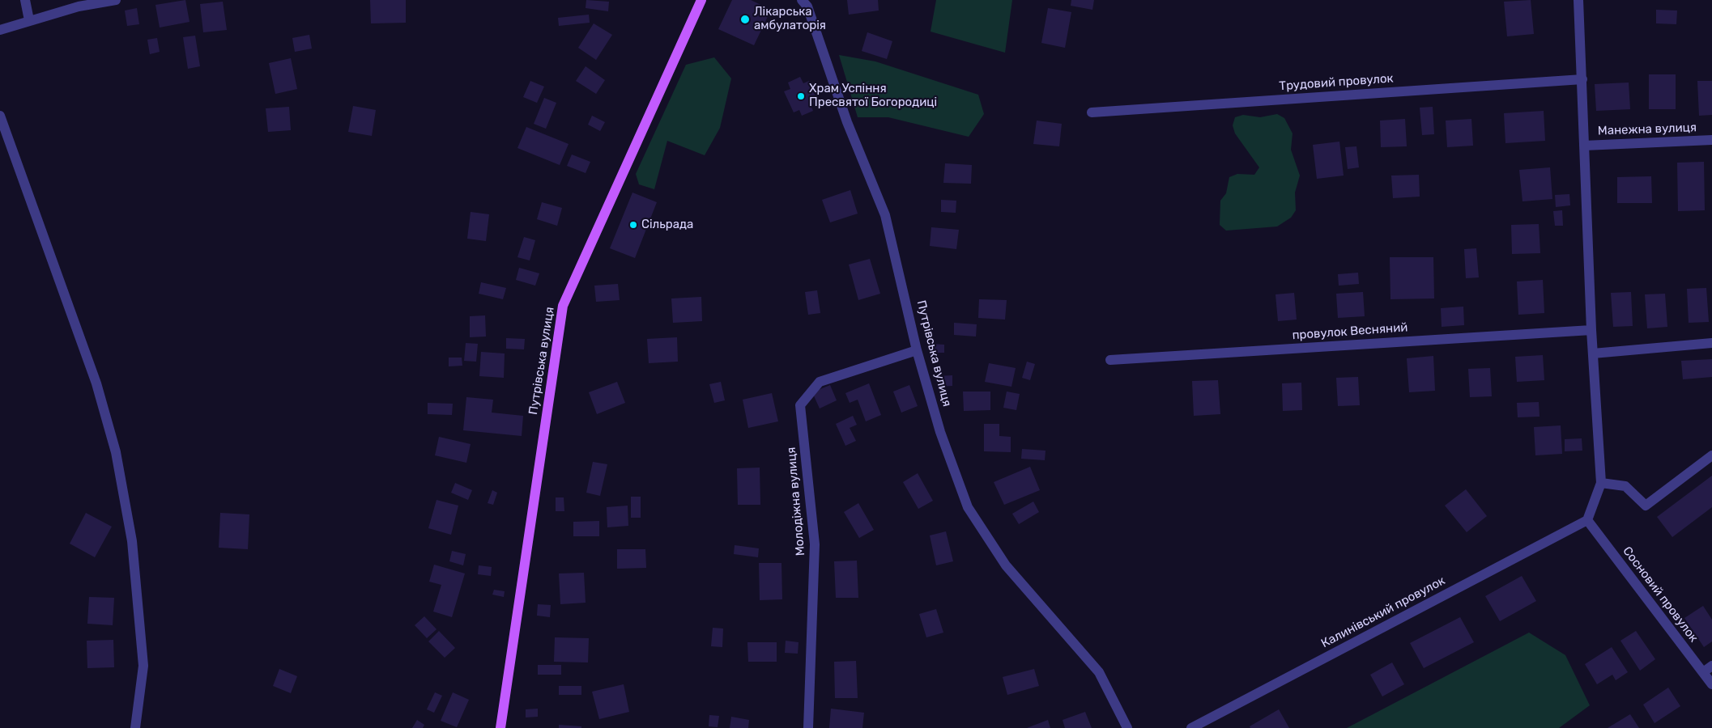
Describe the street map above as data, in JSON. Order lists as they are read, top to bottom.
{
  "streets": {
    "main road": ["Путрівська вулиця"],
    "street": [
      "Трудовий провулок",
      "Манежна вулиця",
      "провулок Весняний",
      "Молодіжна вулиця",
      "Сосновий провулок",
      "Калинівський провулок"
    ]
  },
  "crossings": [
    ["Путрівська вулиця", "Молодіжна вулиця"],
    ["Сосновий провулок", "Калинівський провулок"]
  ],
  "places": ["Лікарська амбулаторія", "Храм Успіння Пресвятої Богородиці", "Сільрада"]
}
